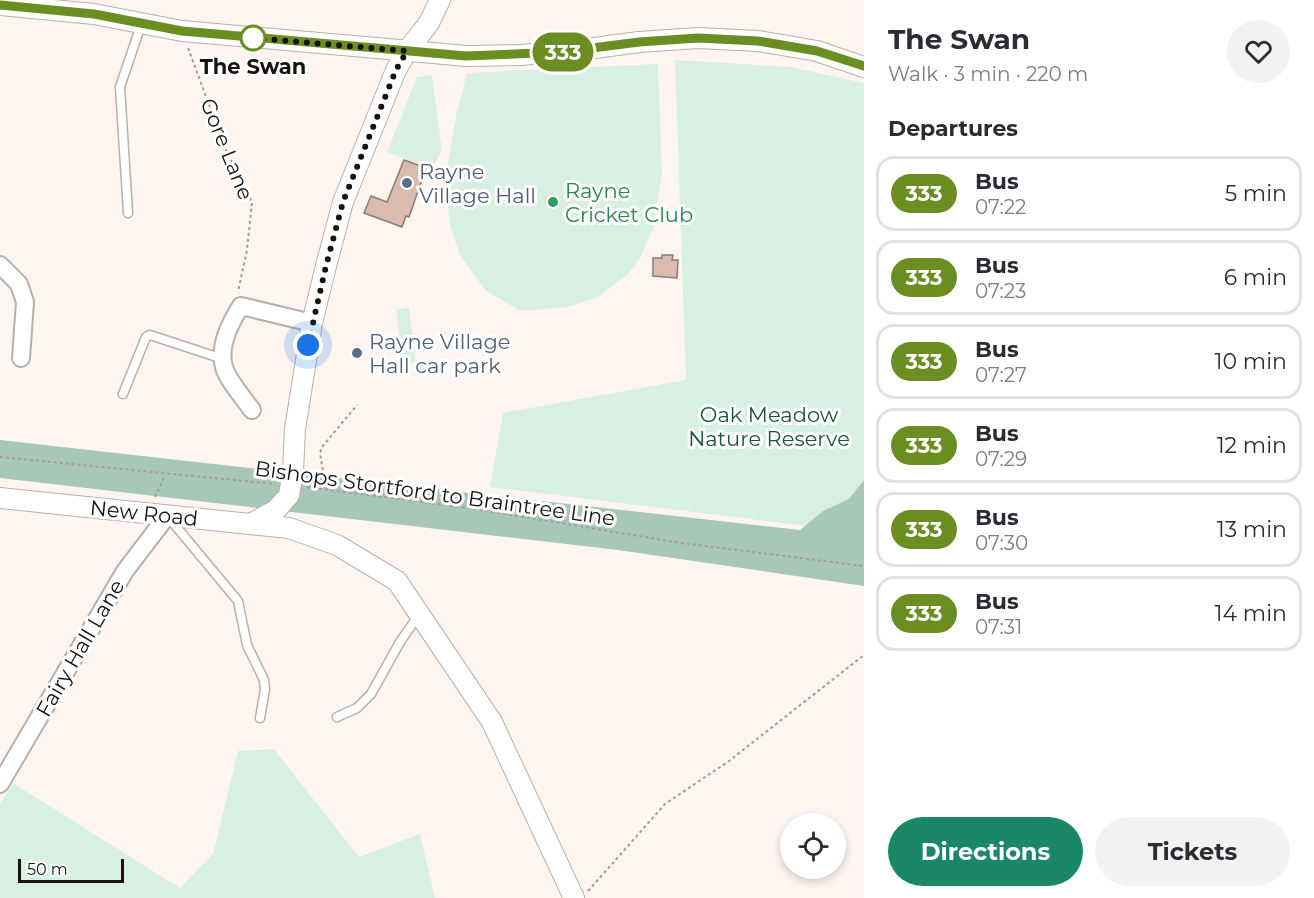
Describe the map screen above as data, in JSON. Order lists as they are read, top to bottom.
{
  "streets": {
    "street": ["New Road", "Fairy Hall Lane"],
    "path": ["Gore Lane", "Bishops Stortford to Braintree Line"]
  },
  "crossings": [
    ["New Road", "Fairy Hall Lane"]
  ],
  "parks": ["Oak Meadow Nature Reserve"],
  "places": [
    "The Swan",
    "Rayne Village Hall",
    "Rayne Cricket Club",
    "Rayne Village Hall car park"
  ],
  "lines": ["bus line 333"],
  "scale_bar": "50 m",
  "page": {
    "on_map": "333",
    "heading": [
      ["The Swan", "Walk · 3 min · 220 m"],
      "Departures"
    ],
    "list": [
      {
        "mark": "333",
        "name": "Bus",
        "note": "07:22",
        "value": "5 min"
      },
      {
        "mark": "333",
        "name": "Bus",
        "note": "07:23",
        "value": "6 min"
      },
      {
        "mark": "333",
        "name": "Bus",
        "note": "07:27",
        "value": "10 min"
      },
      {
        "mark": "333",
        "name": "Bus",
        "note": "07:29",
        "value": "12 min"
      },
      {
        "mark": "333",
        "name": "Bus",
        "note": "07:30",
        "value": "13 min"
      },
      {
        "mark": "333",
        "name": "Bus",
        "note": "07:31",
        "value": "14 min"
      }
    ],
    "buttons": ["Directions", "Tickets"],
    "scale": "50 m"
  }
}
